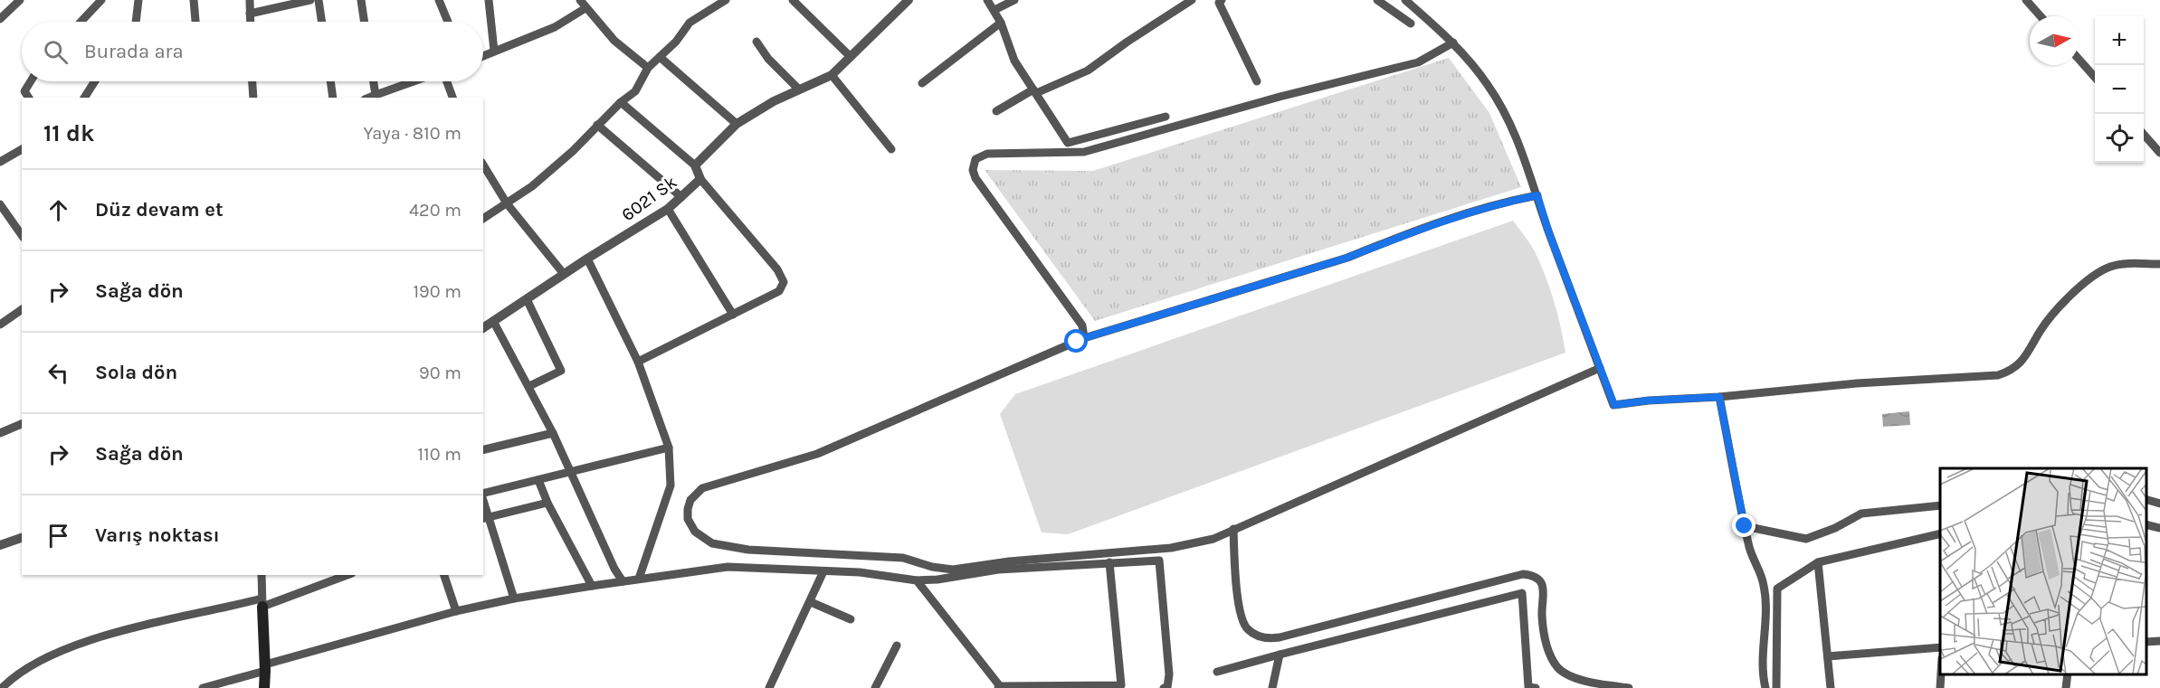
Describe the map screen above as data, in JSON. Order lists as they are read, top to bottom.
{
  "streets": {
    "street": ["6021 Sk"]
  },
  "north": "right",
  "page": {
    "map_buttons": ["+", "−"],
    "search": "Burada ara",
    "heading": ["11 dk", "Yaya · 810 m"],
    "list": [
      ["Düz devam et", "420 m"],
      ["Sağa dön", "190 m"],
      ["Sola dön", "90 m"],
      ["Sağa dön", "110 m"],
      "Varış noktası"
    ]
  }
}
